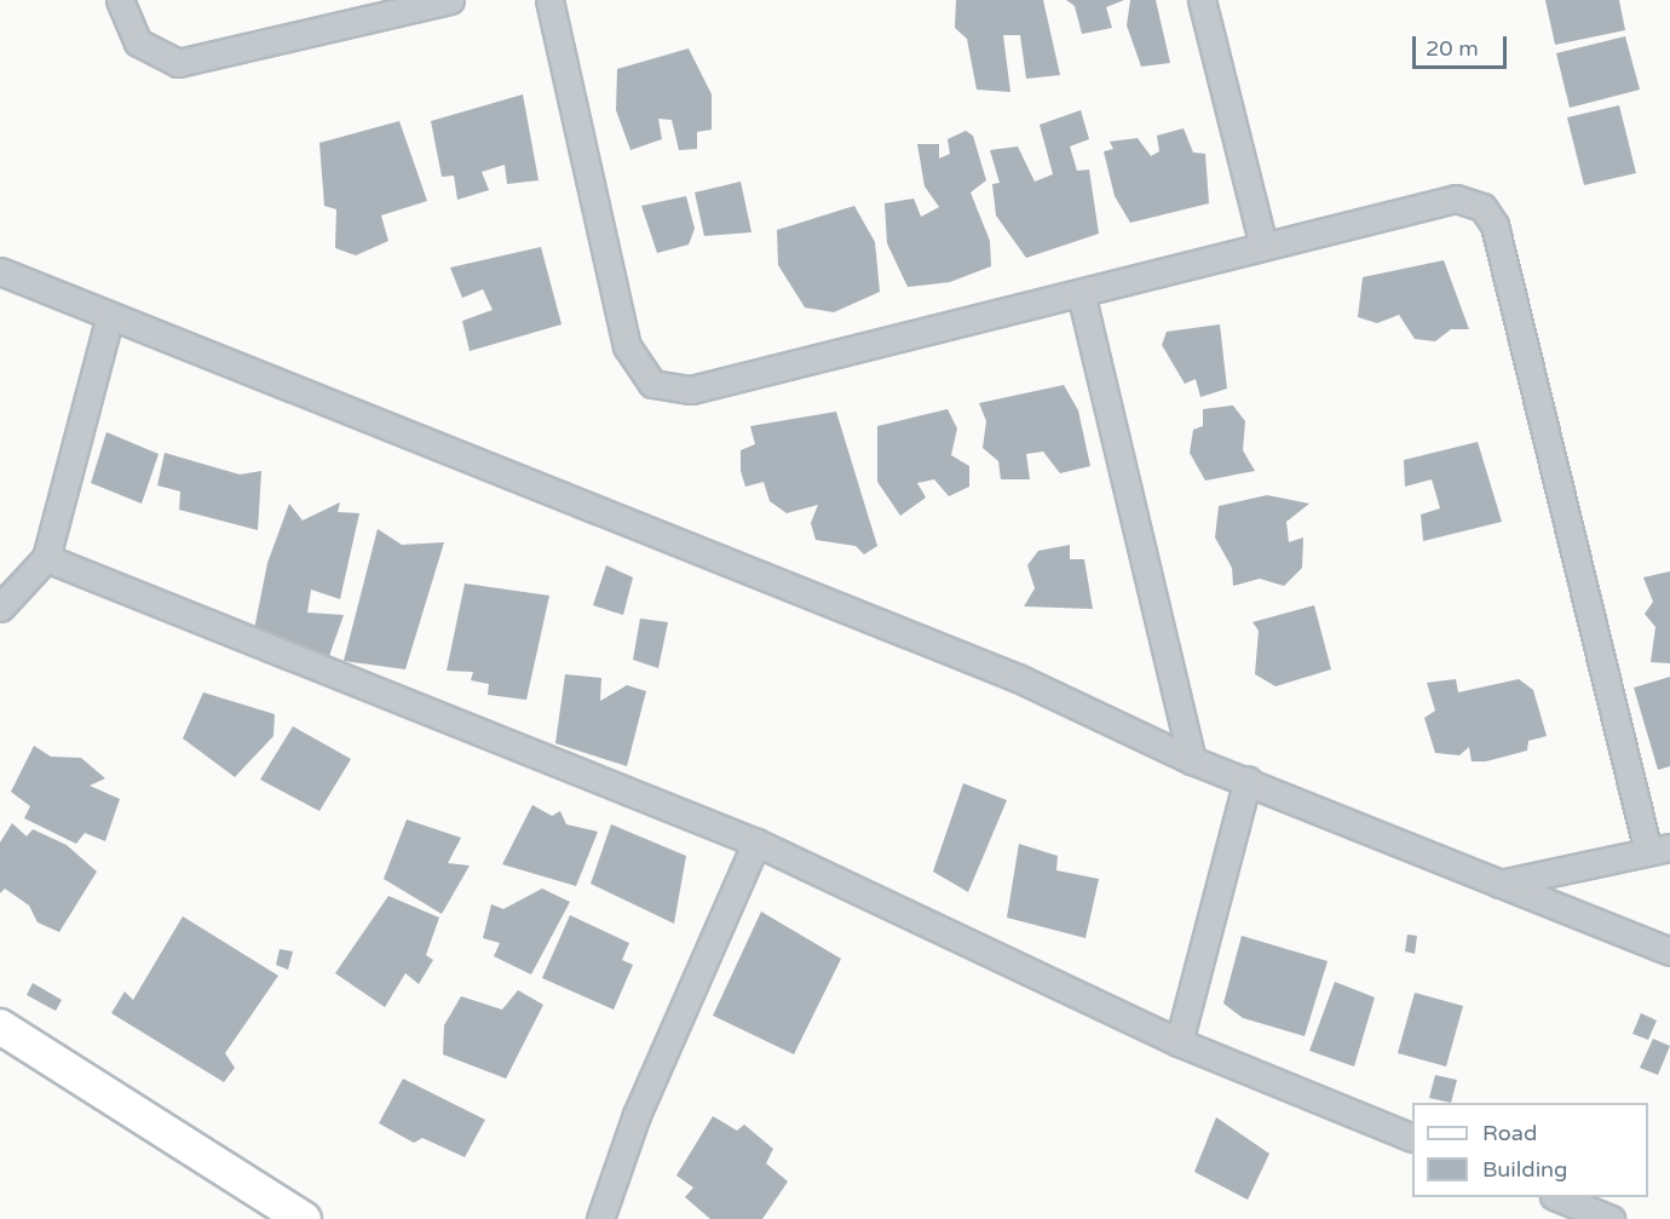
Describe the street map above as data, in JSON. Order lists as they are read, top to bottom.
{
  "legend": ["Road", "Building"],
  "scale_bar": "20 m"
}
